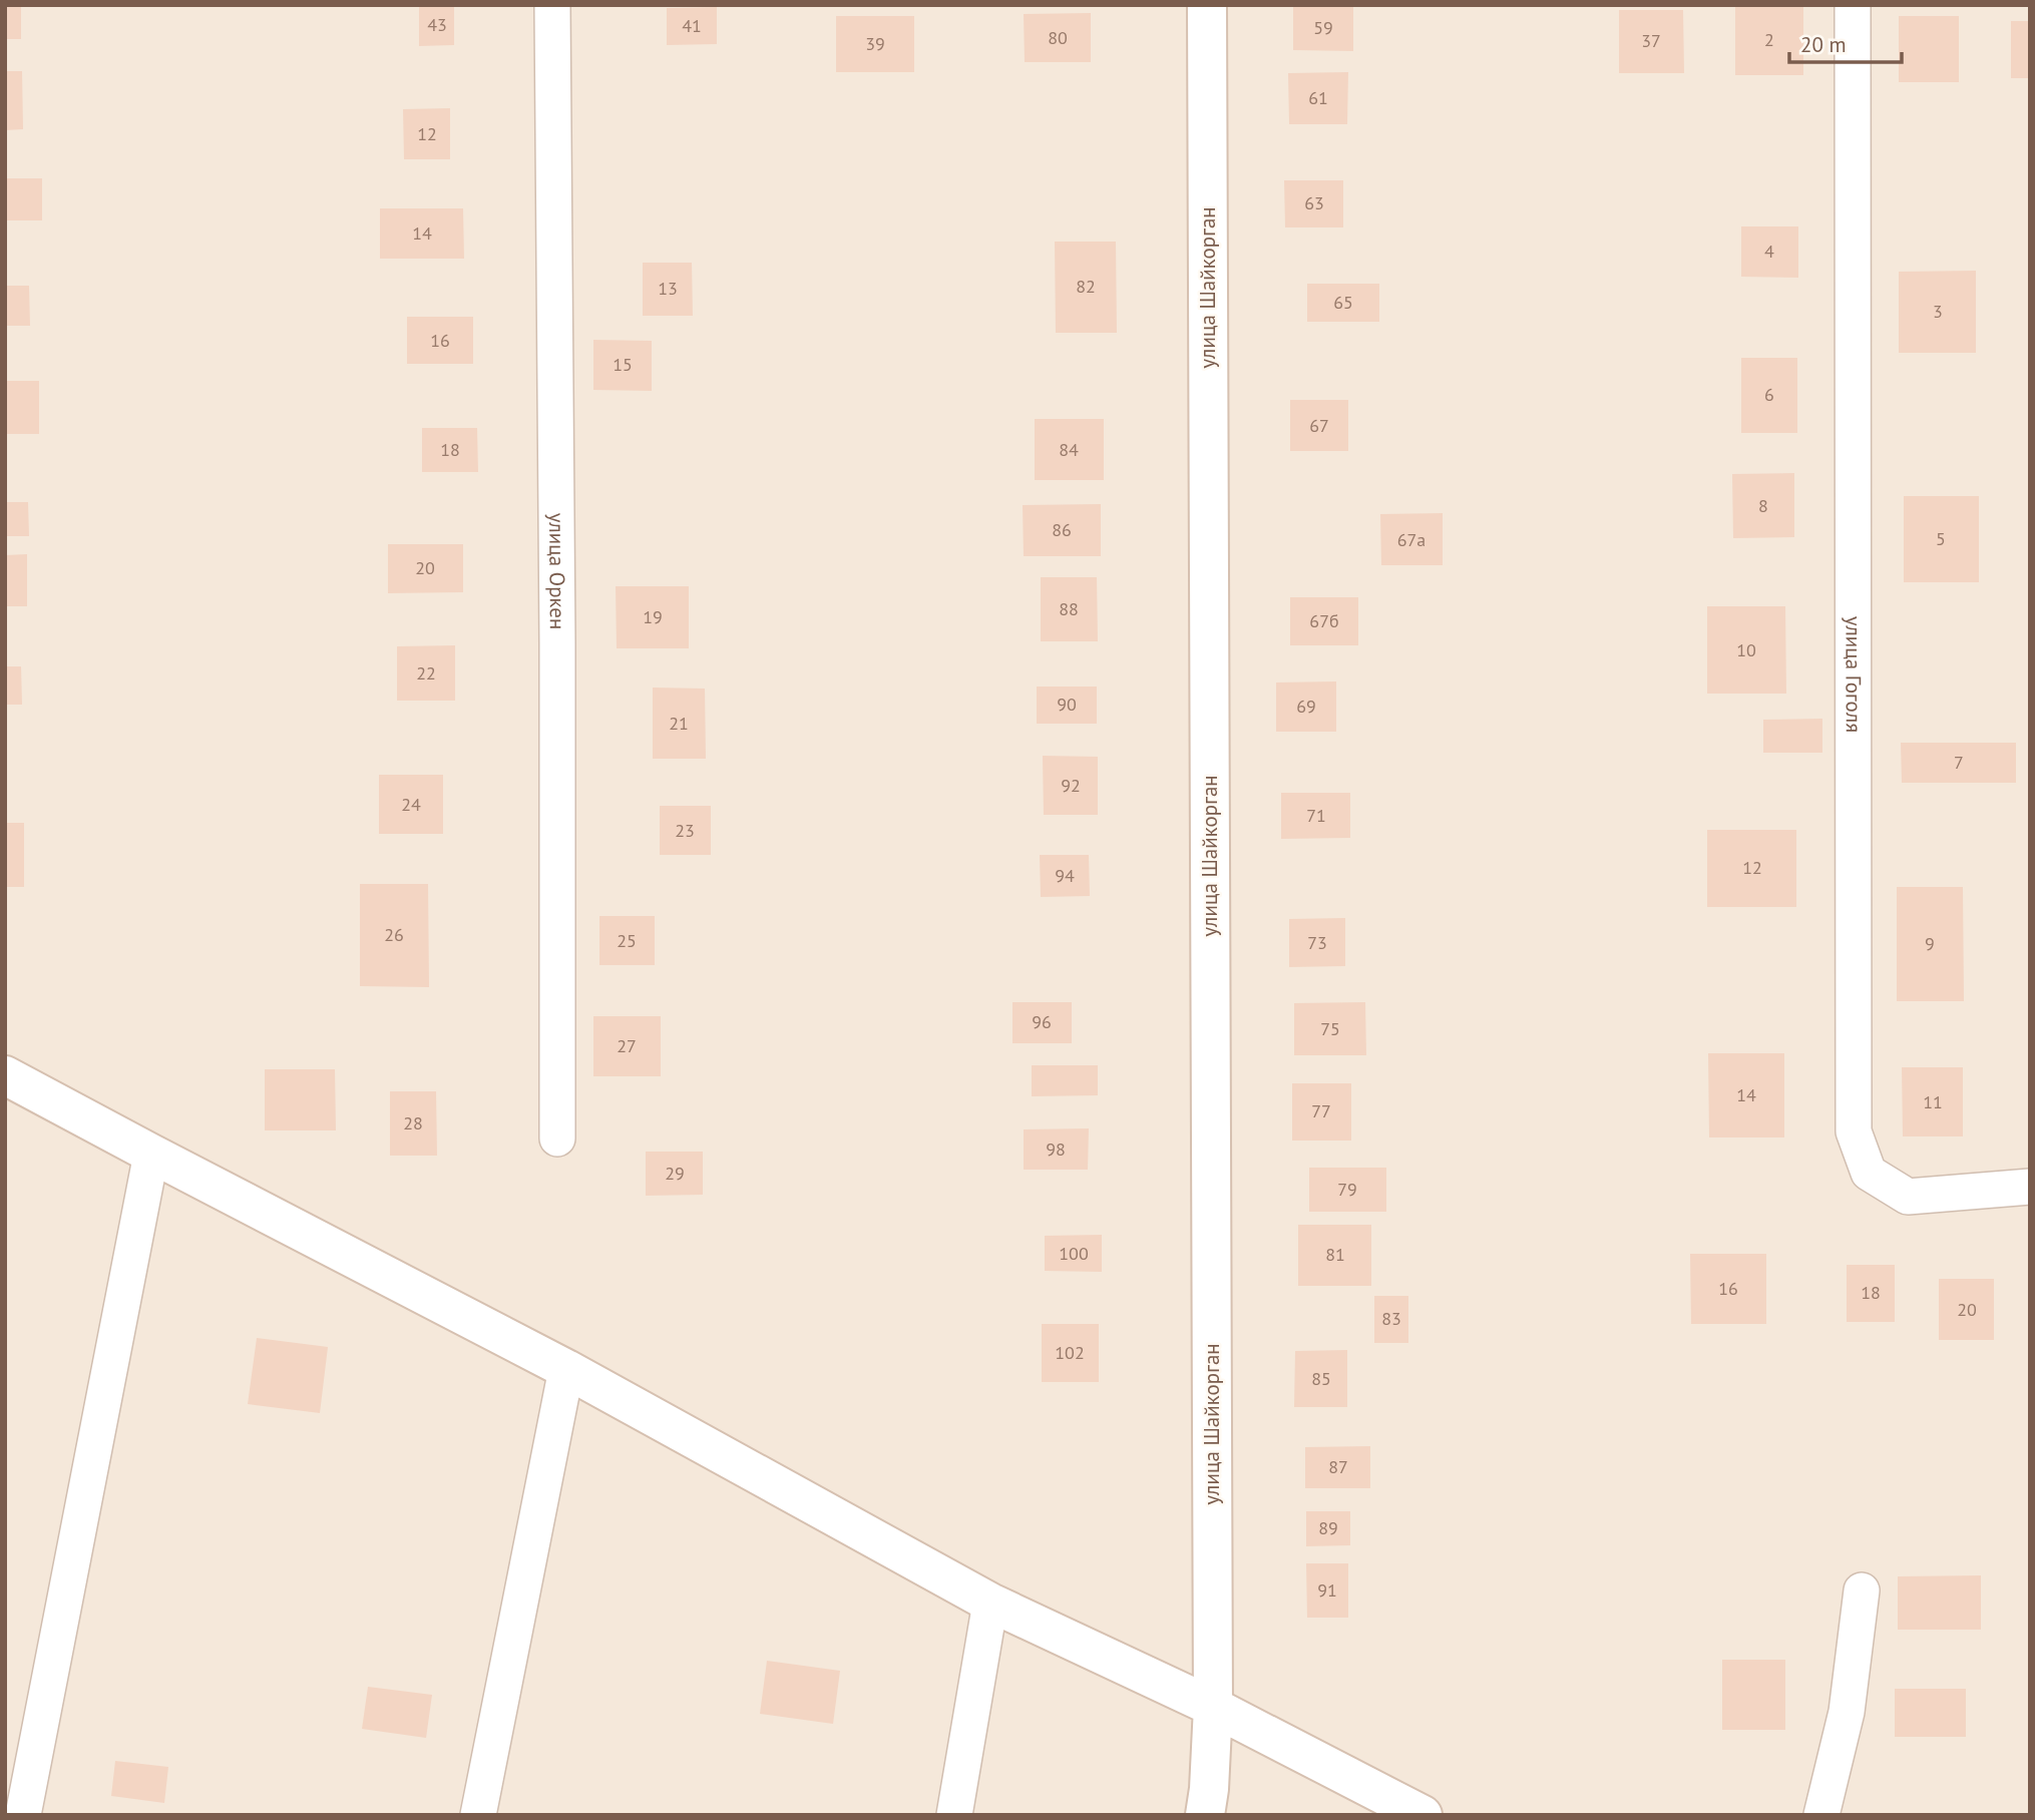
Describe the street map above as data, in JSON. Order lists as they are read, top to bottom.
{
  "streets": {
    "street": ["улица Шайкорган", "улица Оркен", "улица Гоголя"]
  },
  "house_numbers": [
    "43",
    "41",
    "59",
    "80",
    "2",
    "37",
    "39",
    "61",
    "12",
    "63",
    "14",
    "4",
    "82",
    "13",
    "65",
    "3",
    "16",
    "15",
    "6",
    "67",
    "18",
    "84",
    "8",
    "86",
    "5",
    "67а",
    "20",
    "88",
    "19",
    "67б",
    "10",
    "22",
    "90",
    "69",
    "21",
    "7",
    "92",
    "24",
    "71",
    "23",
    "12",
    "94",
    "26",
    "25",
    "73",
    "9",
    "96",
    "75",
    "27",
    "14",
    "11",
    "77",
    "28",
    "98",
    "29",
    "79",
    "100",
    "81",
    "16",
    "18",
    "20",
    "83",
    "102",
    "85",
    "87",
    "89",
    "91"
  ],
  "scale_bar": "20 m"
}
